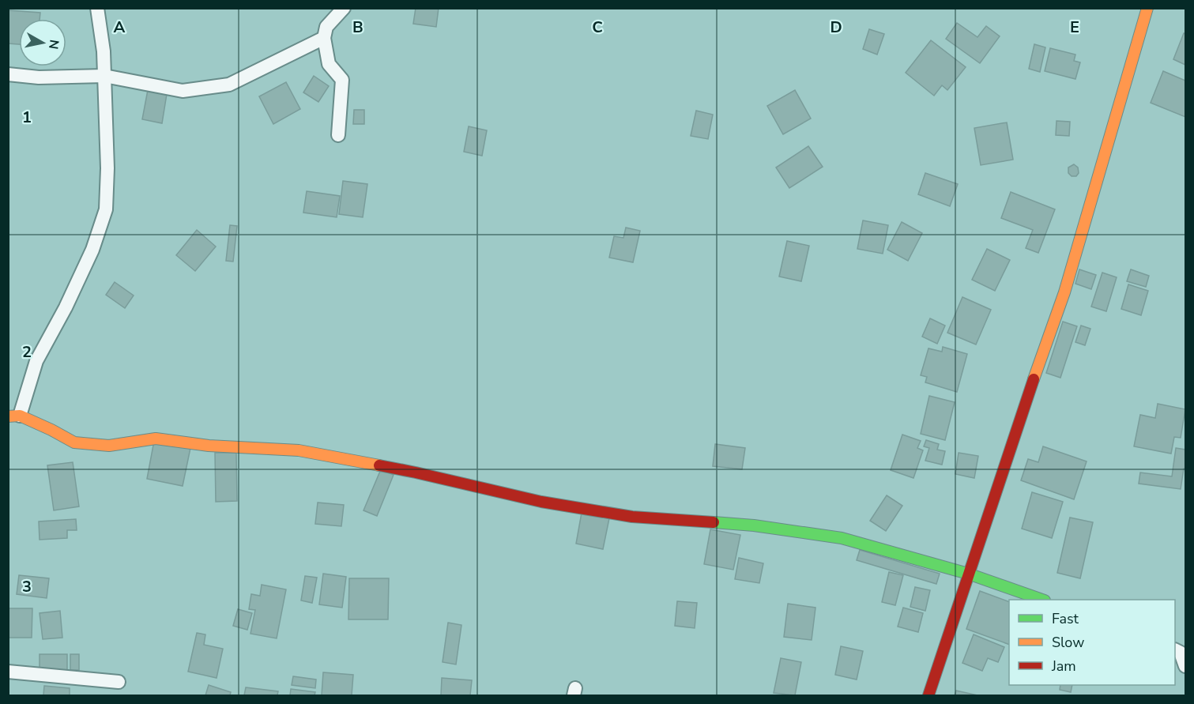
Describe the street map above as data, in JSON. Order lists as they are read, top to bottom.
{
  "legend": ["Fast", "Slow", "Jam"],
  "north": "right",
  "grid": {
    "columns": [
      "A",
      "B",
      "C",
      "D",
      "E"
    ],
    "rows": ["1", "2", "3"]
  }
}
